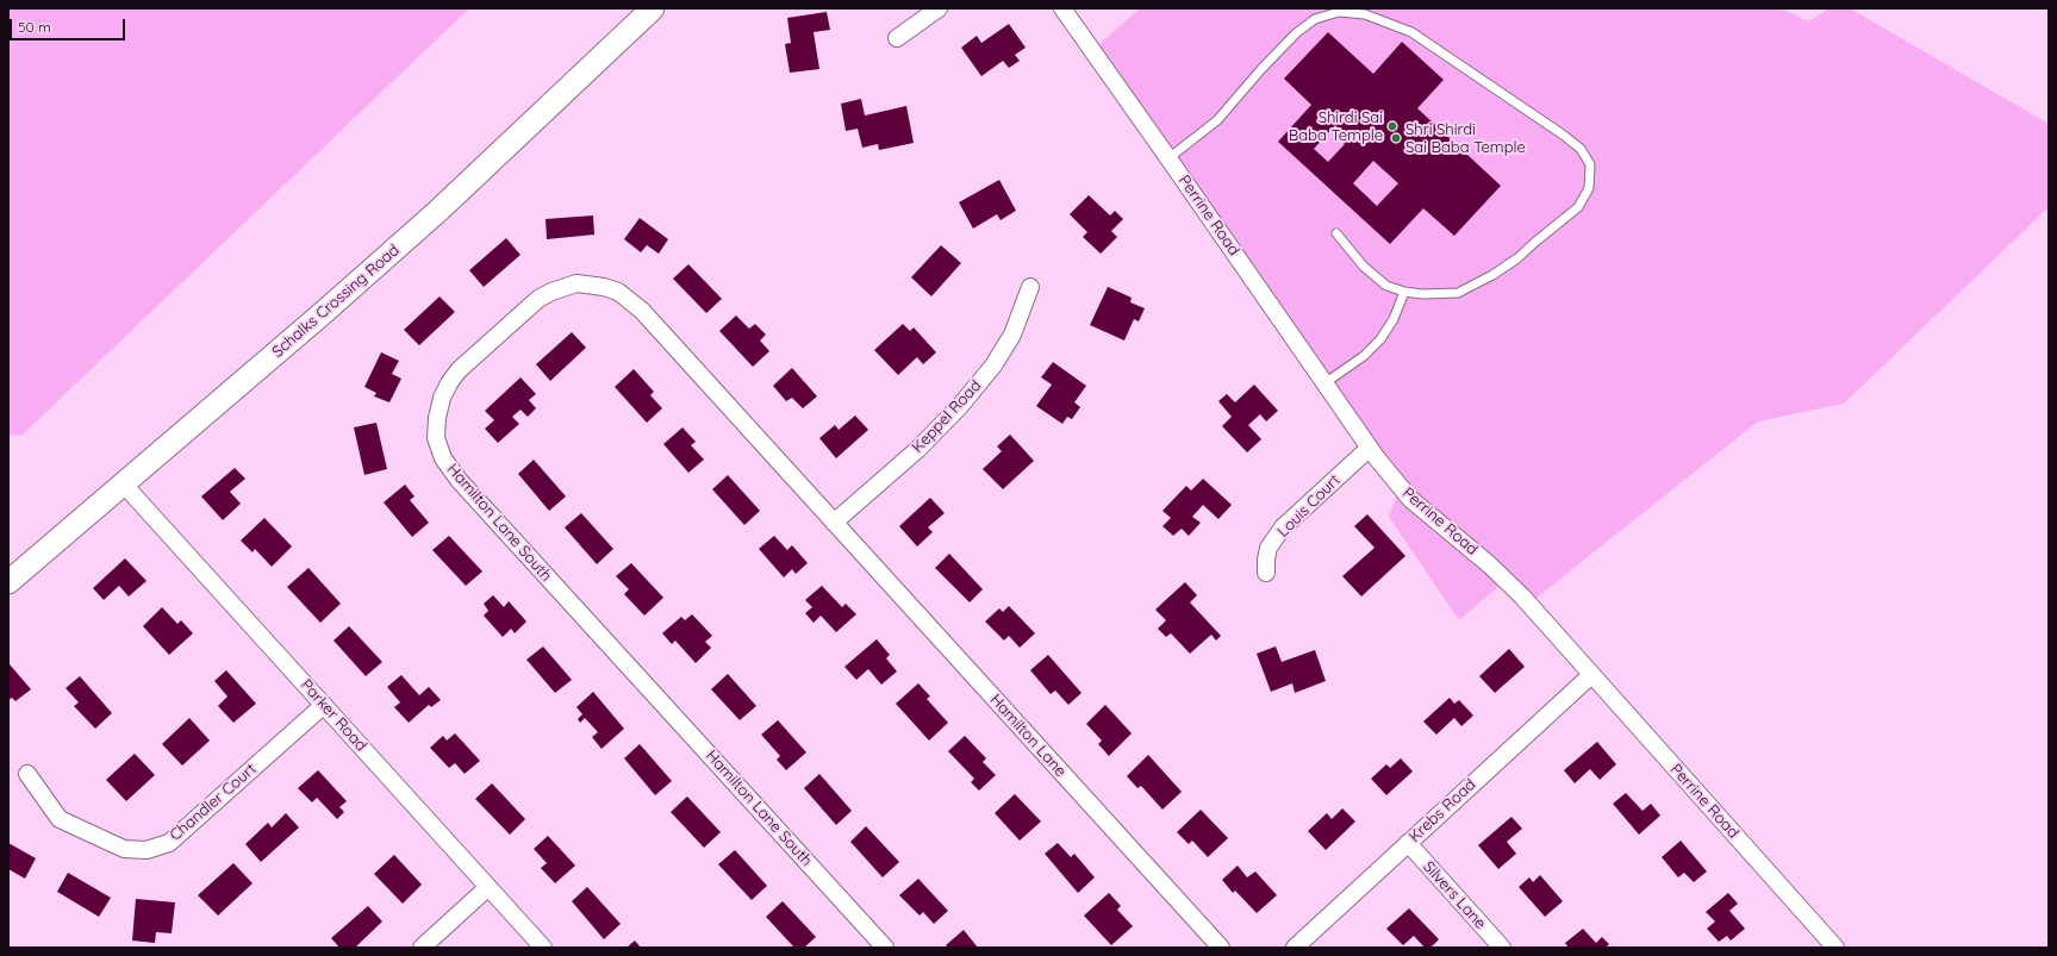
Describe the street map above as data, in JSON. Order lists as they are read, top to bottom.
{
  "streets": {
    "street": [
      "Perrine Road",
      "Schalks Crossing Road",
      "Keppel Road",
      "Louis Court",
      "Hamilton Lane South",
      "Parker Road",
      "Hamilton Lane",
      "Chandler Court",
      "Krebs Road",
      "Silvers Lane"
    ]
  },
  "crossings": [
    ["Perrine Road", "Louis Court"],
    ["Perrine Road", "Krebs Road"],
    ["Schalks Crossing Road", "Parker Road"],
    ["Keppel Road", "Hamilton Lane South"],
    ["Keppel Road", "Hamilton Lane"],
    ["Hamilton Lane South", "Hamilton Lane"],
    ["Parker Road", "Chandler Court"],
    ["Krebs Road", "Silvers Lane"]
  ],
  "places": ["Shirdi Sai Baba Temple", "Shri Shirdi Sai Baba Temple"],
  "scale_bar": "50 m"
}
